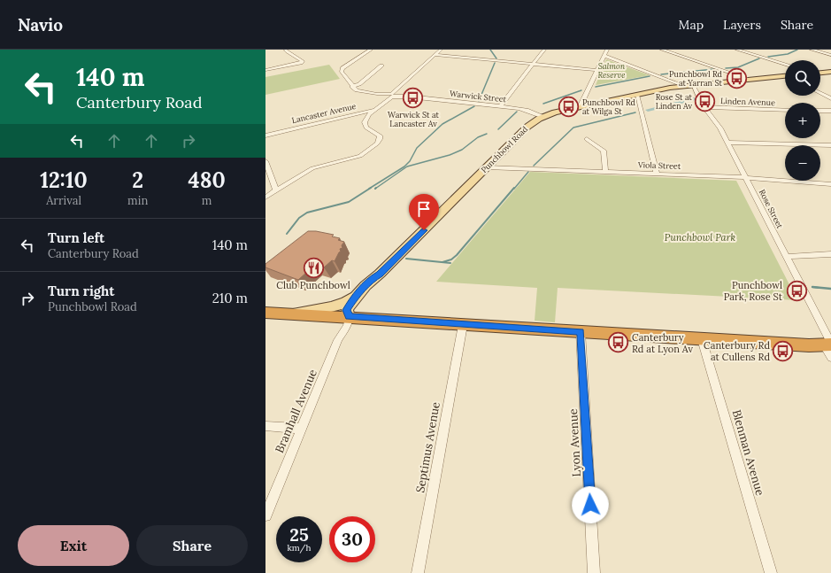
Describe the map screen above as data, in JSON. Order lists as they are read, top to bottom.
{
  "streets": {
    "main road": ["Punchbowl Road"],
    "street": [
      "Warwick Street",
      "Linden Avenue",
      "Lancaster Avenue",
      "Viola Street",
      "Rose Street",
      "Bramhall Avenue",
      "Lyon Avenue",
      "Septimus Avenue",
      "Blenman Avenue"
    ]
  },
  "crossings": [
    ["Warwick Street", "Lancaster Avenue"],
    ["Warwick Street", "Punchbowl Road"],
    ["Linden Avenue", "Rose Street"],
    ["Punchbowl Road", "Viola Street"],
    ["Punchbowl Road", "Rose Street"],
    ["Punchbowl Road", "Bramhall Avenue"],
    ["Viola Street", "Rose Street"]
  ],
  "parks": ["Salmon Reserve", "Punchbowl Park"],
  "places": {
    "bus stop": [
      "Punchbowl Rd at Yarran St",
      "Warwick St at Lancaster Av",
      "Rose St at Linden Av",
      "Punchbowl Rd at Wilga St",
      "Punchbowl Park, Rose St",
      "Canterbury Rd at Lyon Av",
      "Canterbury Rd at Cullens Rd"
    ],
    "restaurant": ["Club Punchbowl"]
  },
  "page": {
    "header": "Navio",
    "nav": ["Map", "Layers", "Share"],
    "turn": ["140 m", "Canterbury Road"],
    "map_buttons": ["+", "−"],
    "eta": [
      "12:10",
      "Arrival",
      "2",
      "min",
      "480",
      "m"
    ],
    "list": [
      {
        "name": "Turn left",
        "note": "Canterbury Road",
        "value": "140 m"
      },
      {
        "name": "Turn right",
        "note": "Punchbowl Road",
        "value": "210 m"
      }
    ],
    "speed": "25 km/h",
    "limit": "30",
    "buttons": ["Exit", "Share"]
  }
}
